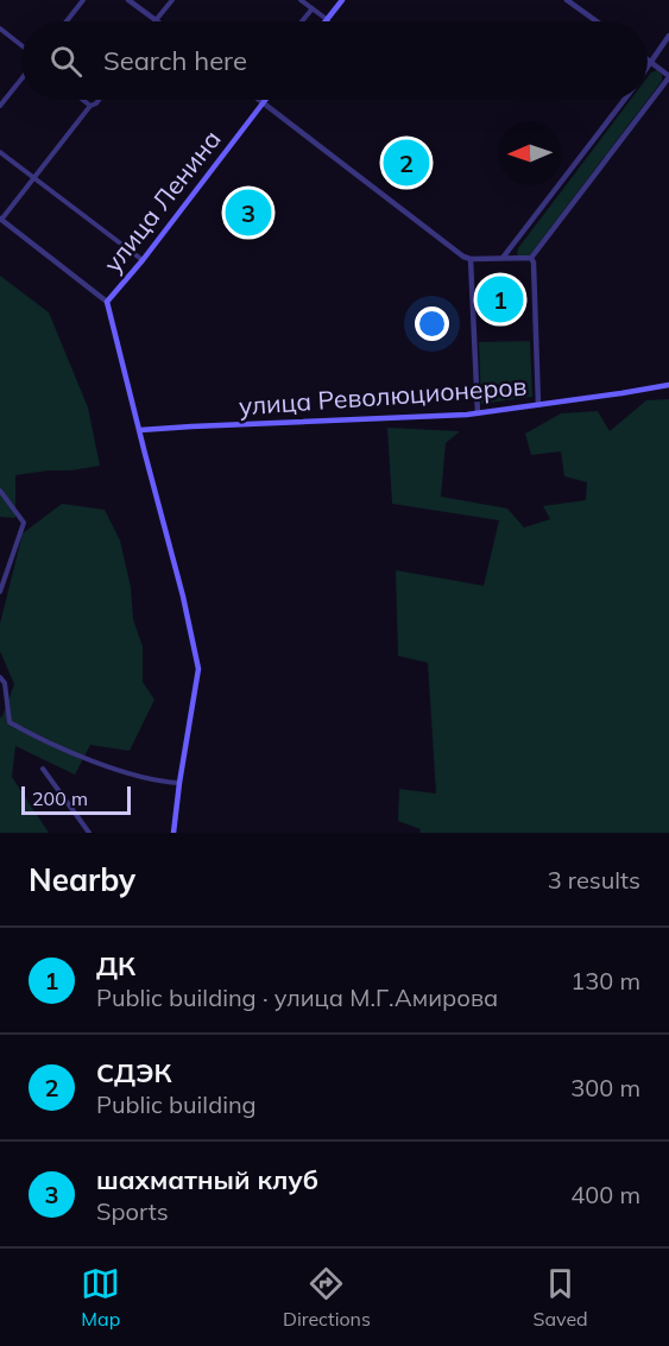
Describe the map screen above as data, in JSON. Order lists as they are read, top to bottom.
{
  "streets": {
    "main road": ["улица Ленина", "улица Революционеров"]
  },
  "crossings": [
    ["улица Ленина", "улица Революционеров"]
  ],
  "scale_bar": "200 m",
  "north": "left",
  "page": {
    "search": "Search here",
    "pins": ["2", "3", "1"],
    "scale": "200 m",
    "heading": ["Nearby", "3 results"],
    "list": [
      {
        "mark": "1",
        "name": "ДК",
        "note": "Public building · улица М.Г.Амирова",
        "value": "130 m"
      },
      {
        "mark": "2",
        "name": "СДЭК",
        "note": "Public building",
        "value": "300 m"
      },
      {
        "mark": "3",
        "name": "шахматный клуб",
        "note": "Sports",
        "value": "400 m"
      }
    ],
    "nav": ["Map", "Directions", "Saved"]
  }
}
